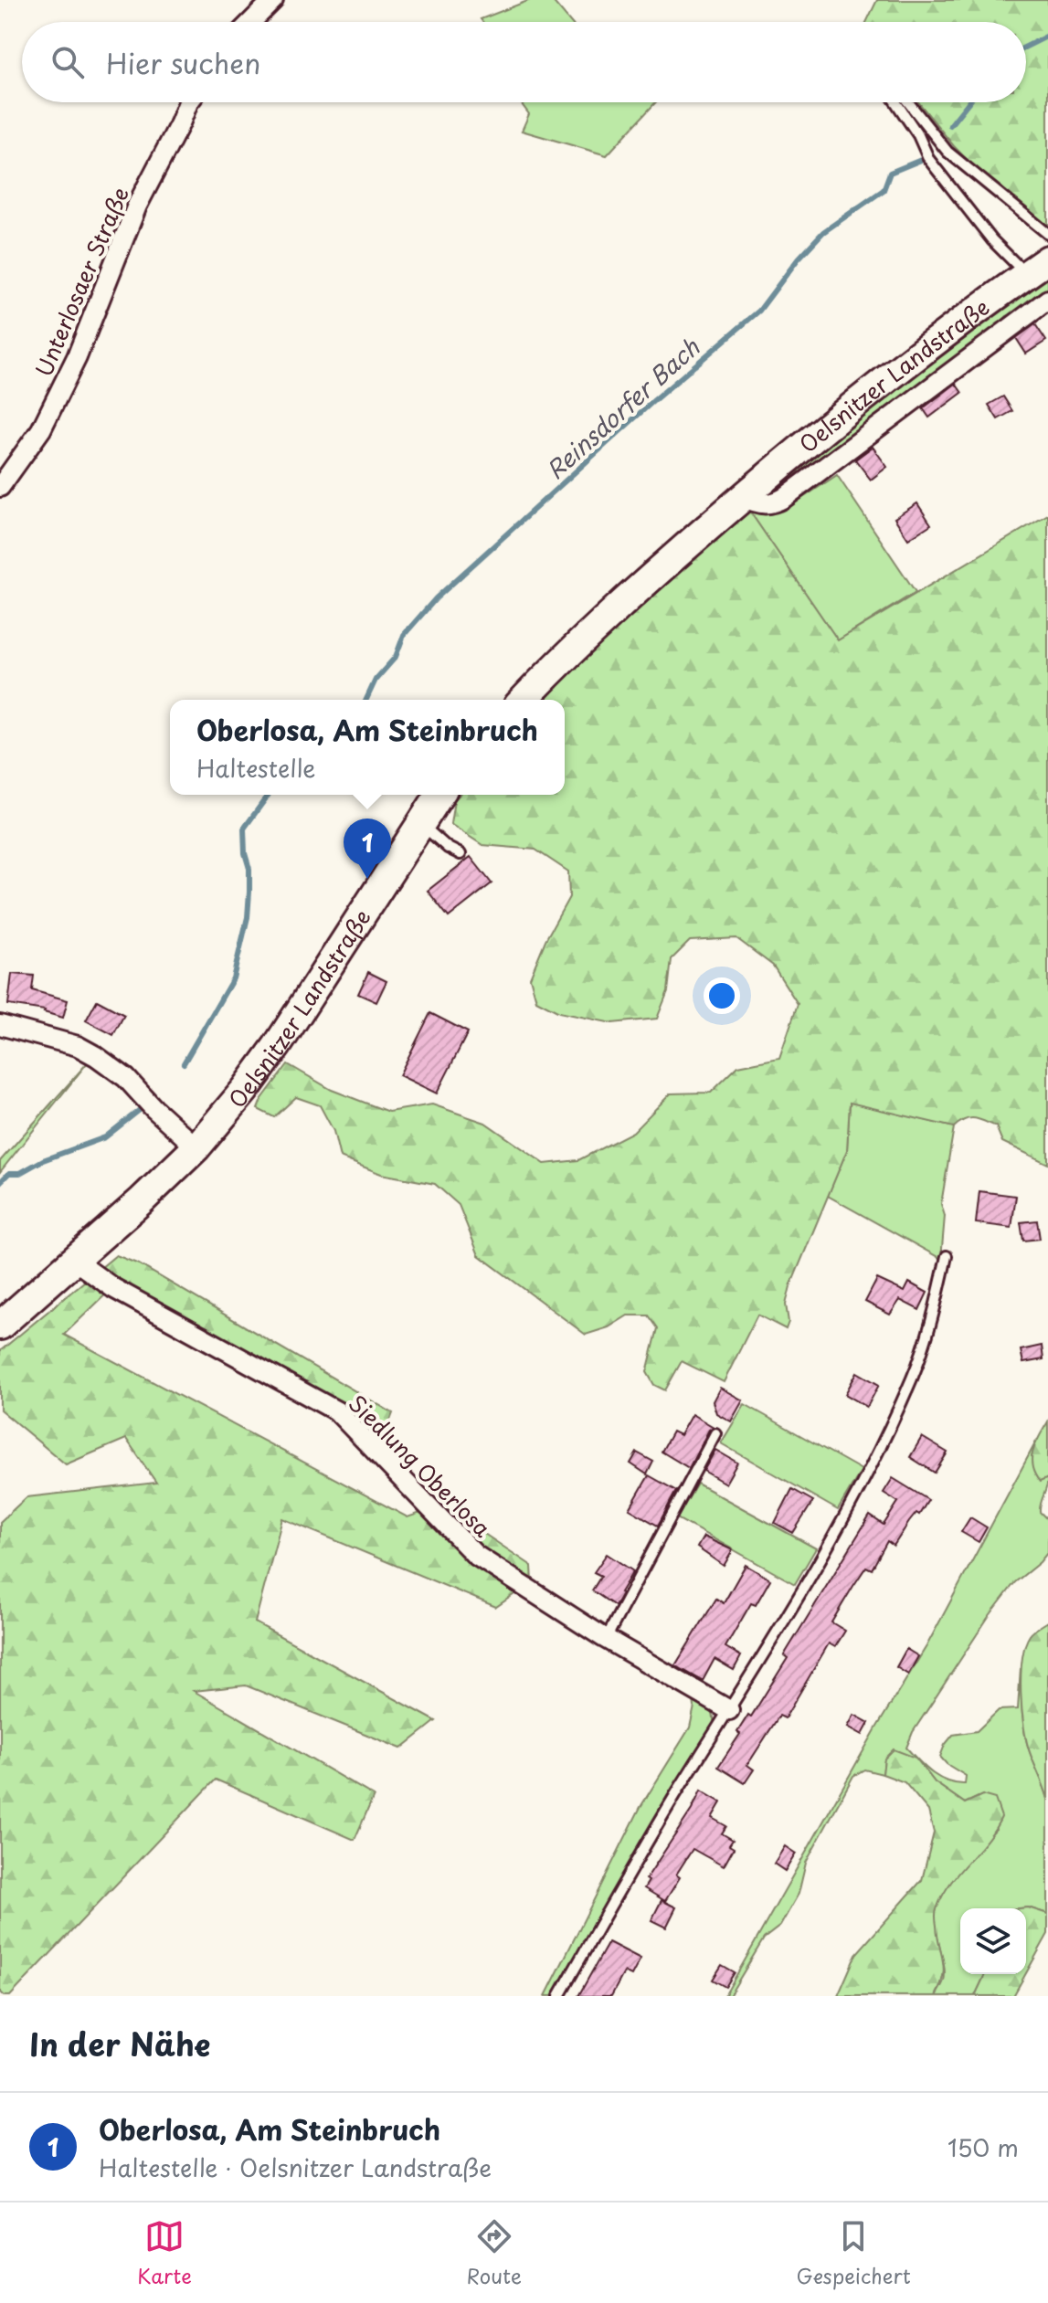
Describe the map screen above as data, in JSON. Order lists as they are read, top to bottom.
{
  "streets": {
    "main road": ["Oelsnitzer Landstraße"],
    "street": ["Unterlosaer Straße", "Siedlung Oberlosa"]
  },
  "crossings": [
    ["Oelsnitzer Landstraße", "Siedlung Oberlosa"]
  ],
  "water": ["Reinsdorfer Bach"],
  "page": {
    "search": "Hier suchen",
    "popup": ["Oberlosa, Am Steinbruch", "Haltestelle"],
    "pins": "1",
    "heading": "In der Nähe",
    "list": [
      {
        "mark": "1",
        "name": "Oberlosa, Am Steinbruch",
        "note": "Haltestelle · Oelsnitzer Landstraße",
        "value": "150 m"
      }
    ],
    "nav": ["Karte", "Route", "Gespeichert"]
  }
}
